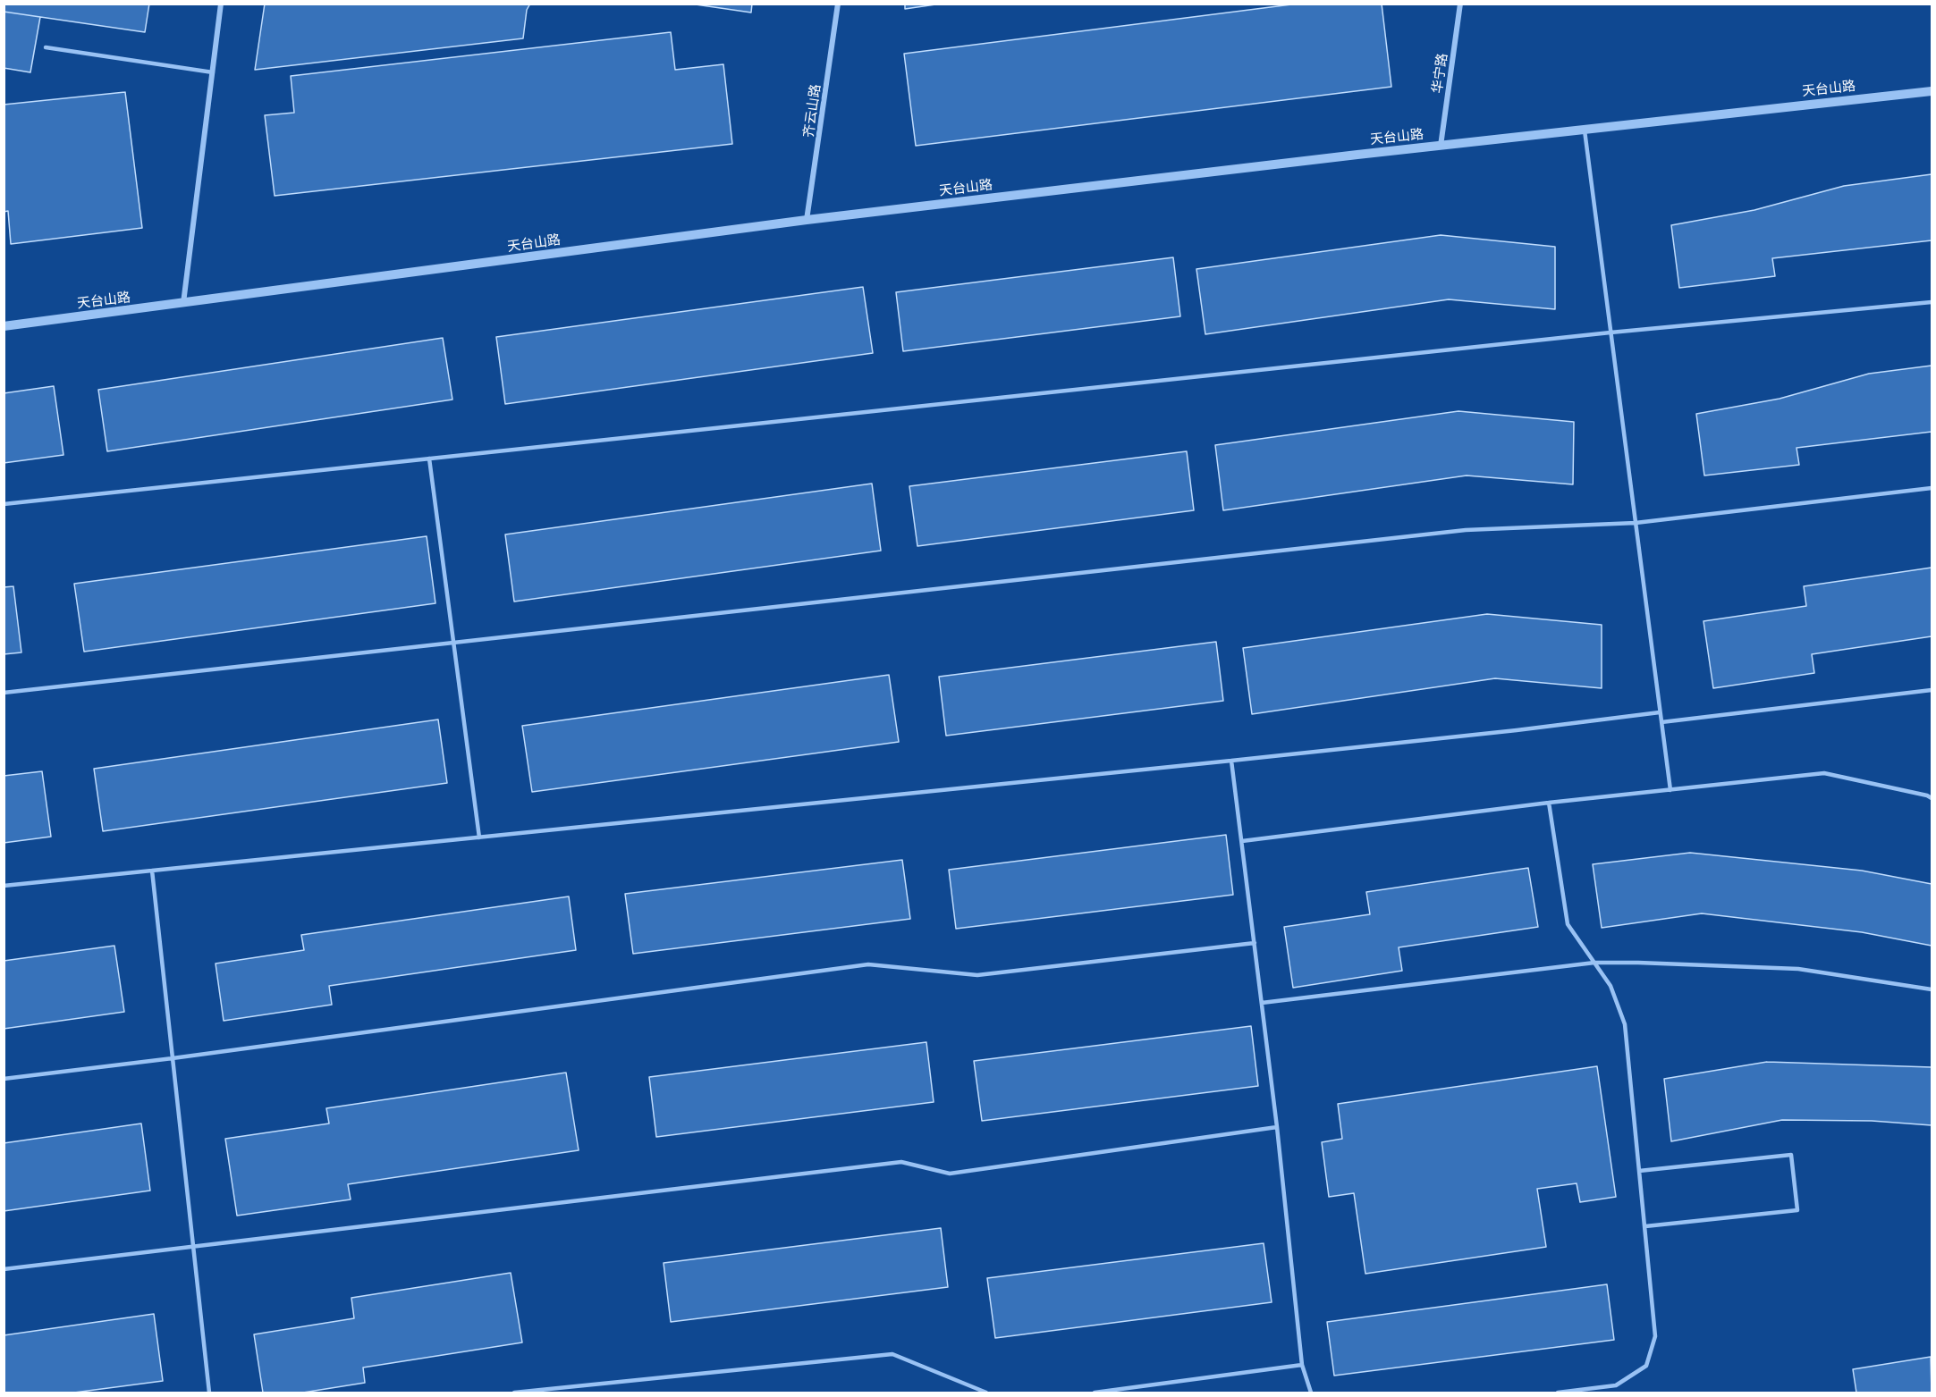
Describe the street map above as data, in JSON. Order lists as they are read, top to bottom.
{
  "streets": {
    "street": ["华宁路", "天台山路", "齐云山路"]
  },
  "crossings": [
    ["华宁路", "天台山路"],
    ["天台山路", "齐云山路"]
  ]
}
